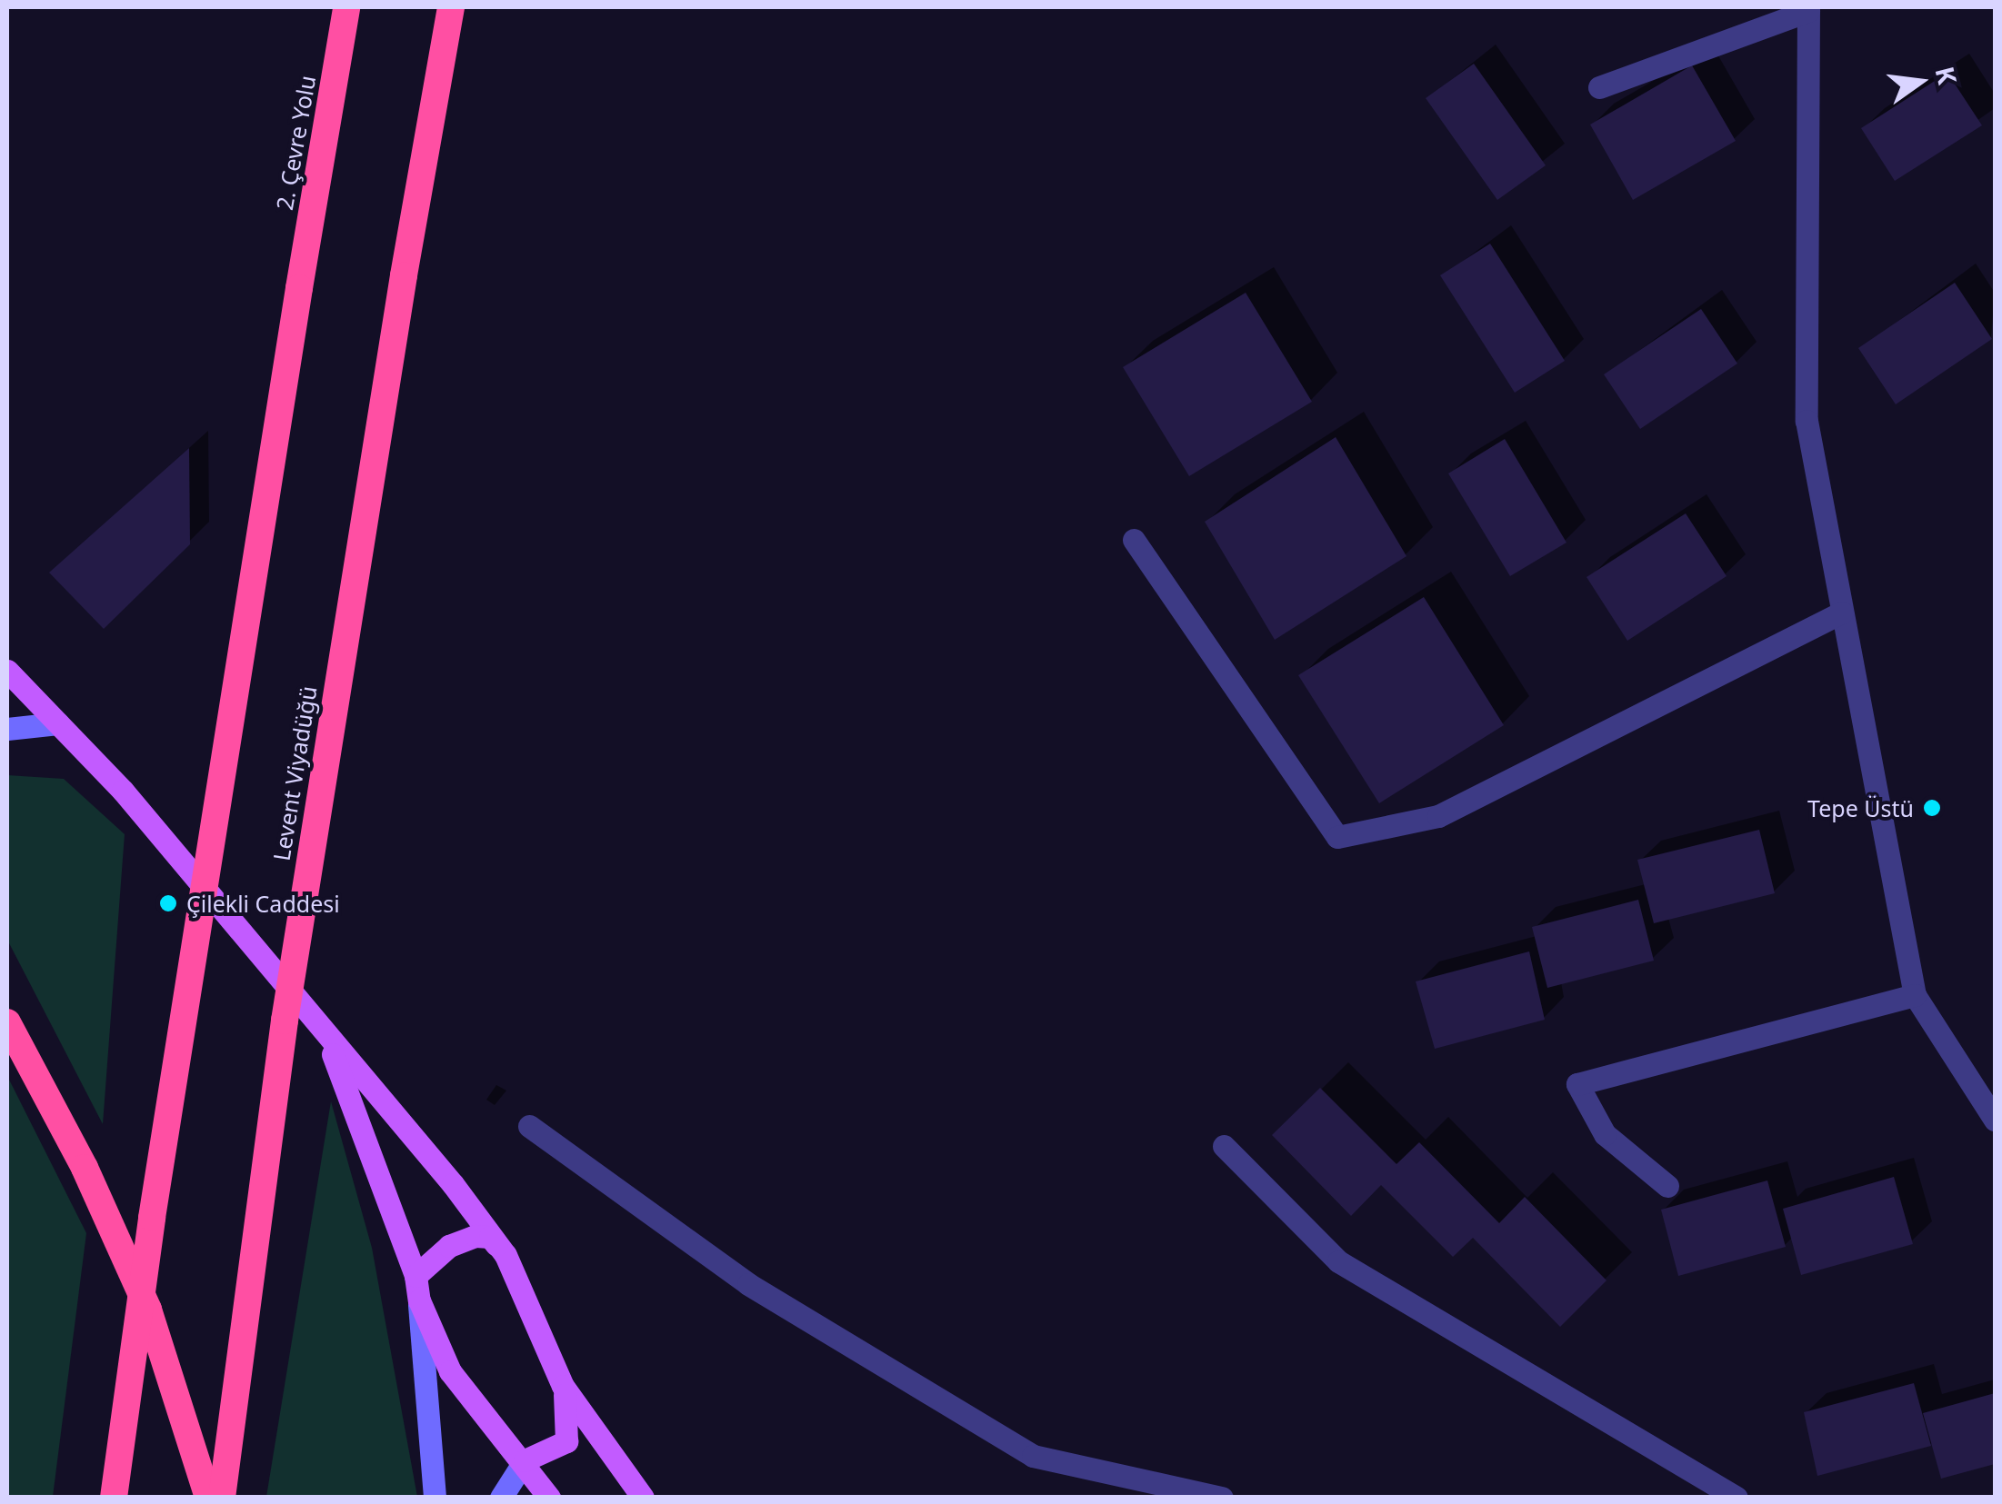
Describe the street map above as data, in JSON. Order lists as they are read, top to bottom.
{
  "streets": {
    "highway": ["2. Çevre Yolu", "Levent Viyadüğü"]
  },
  "places": ["Tepe Üstü", "Çilekli Caddesi"],
  "north": "right"
}
